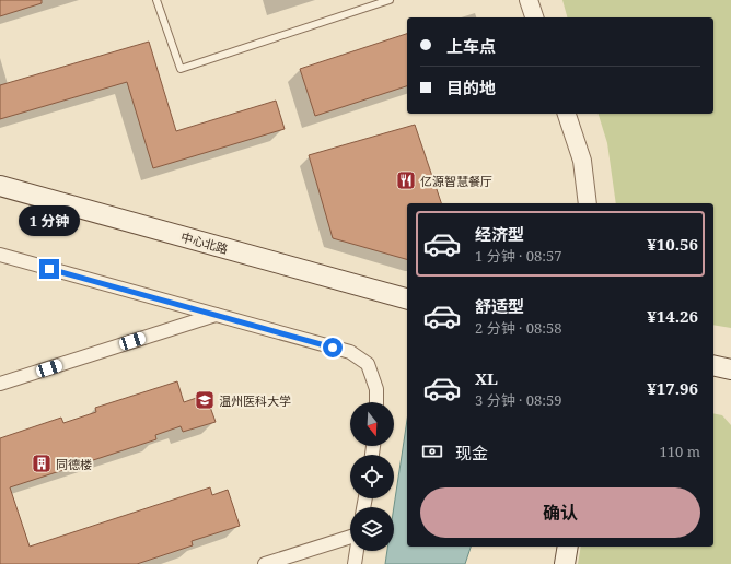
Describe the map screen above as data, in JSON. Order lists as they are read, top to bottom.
{
  "streets": {
    "main road": ["中心北路"]
  },
  "places": {
    "restaurant": ["亿源智慧餐厅"],
    "school or university": ["温州医科大学"],
    "building": ["同德楼"]
  },
  "north": "bottom",
  "page": {
    "banner": ["上车点", "目的地"],
    "bubble": "1 分钟",
    "list": [
      {
        "name": "经济型",
        "note": "1 分钟 · 08:57",
        "value": "¥10.56"
      },
      {
        "name": "舒适型",
        "note": "2 分钟 · 08:58",
        "value": "¥14.26"
      },
      {
        "name": "XL",
        "note": "3 分钟 · 08:59",
        "value": "¥17.96"
      }
    ],
    "pay": ["现金", "110 m"],
    "buttons": "确认"
  }
}
